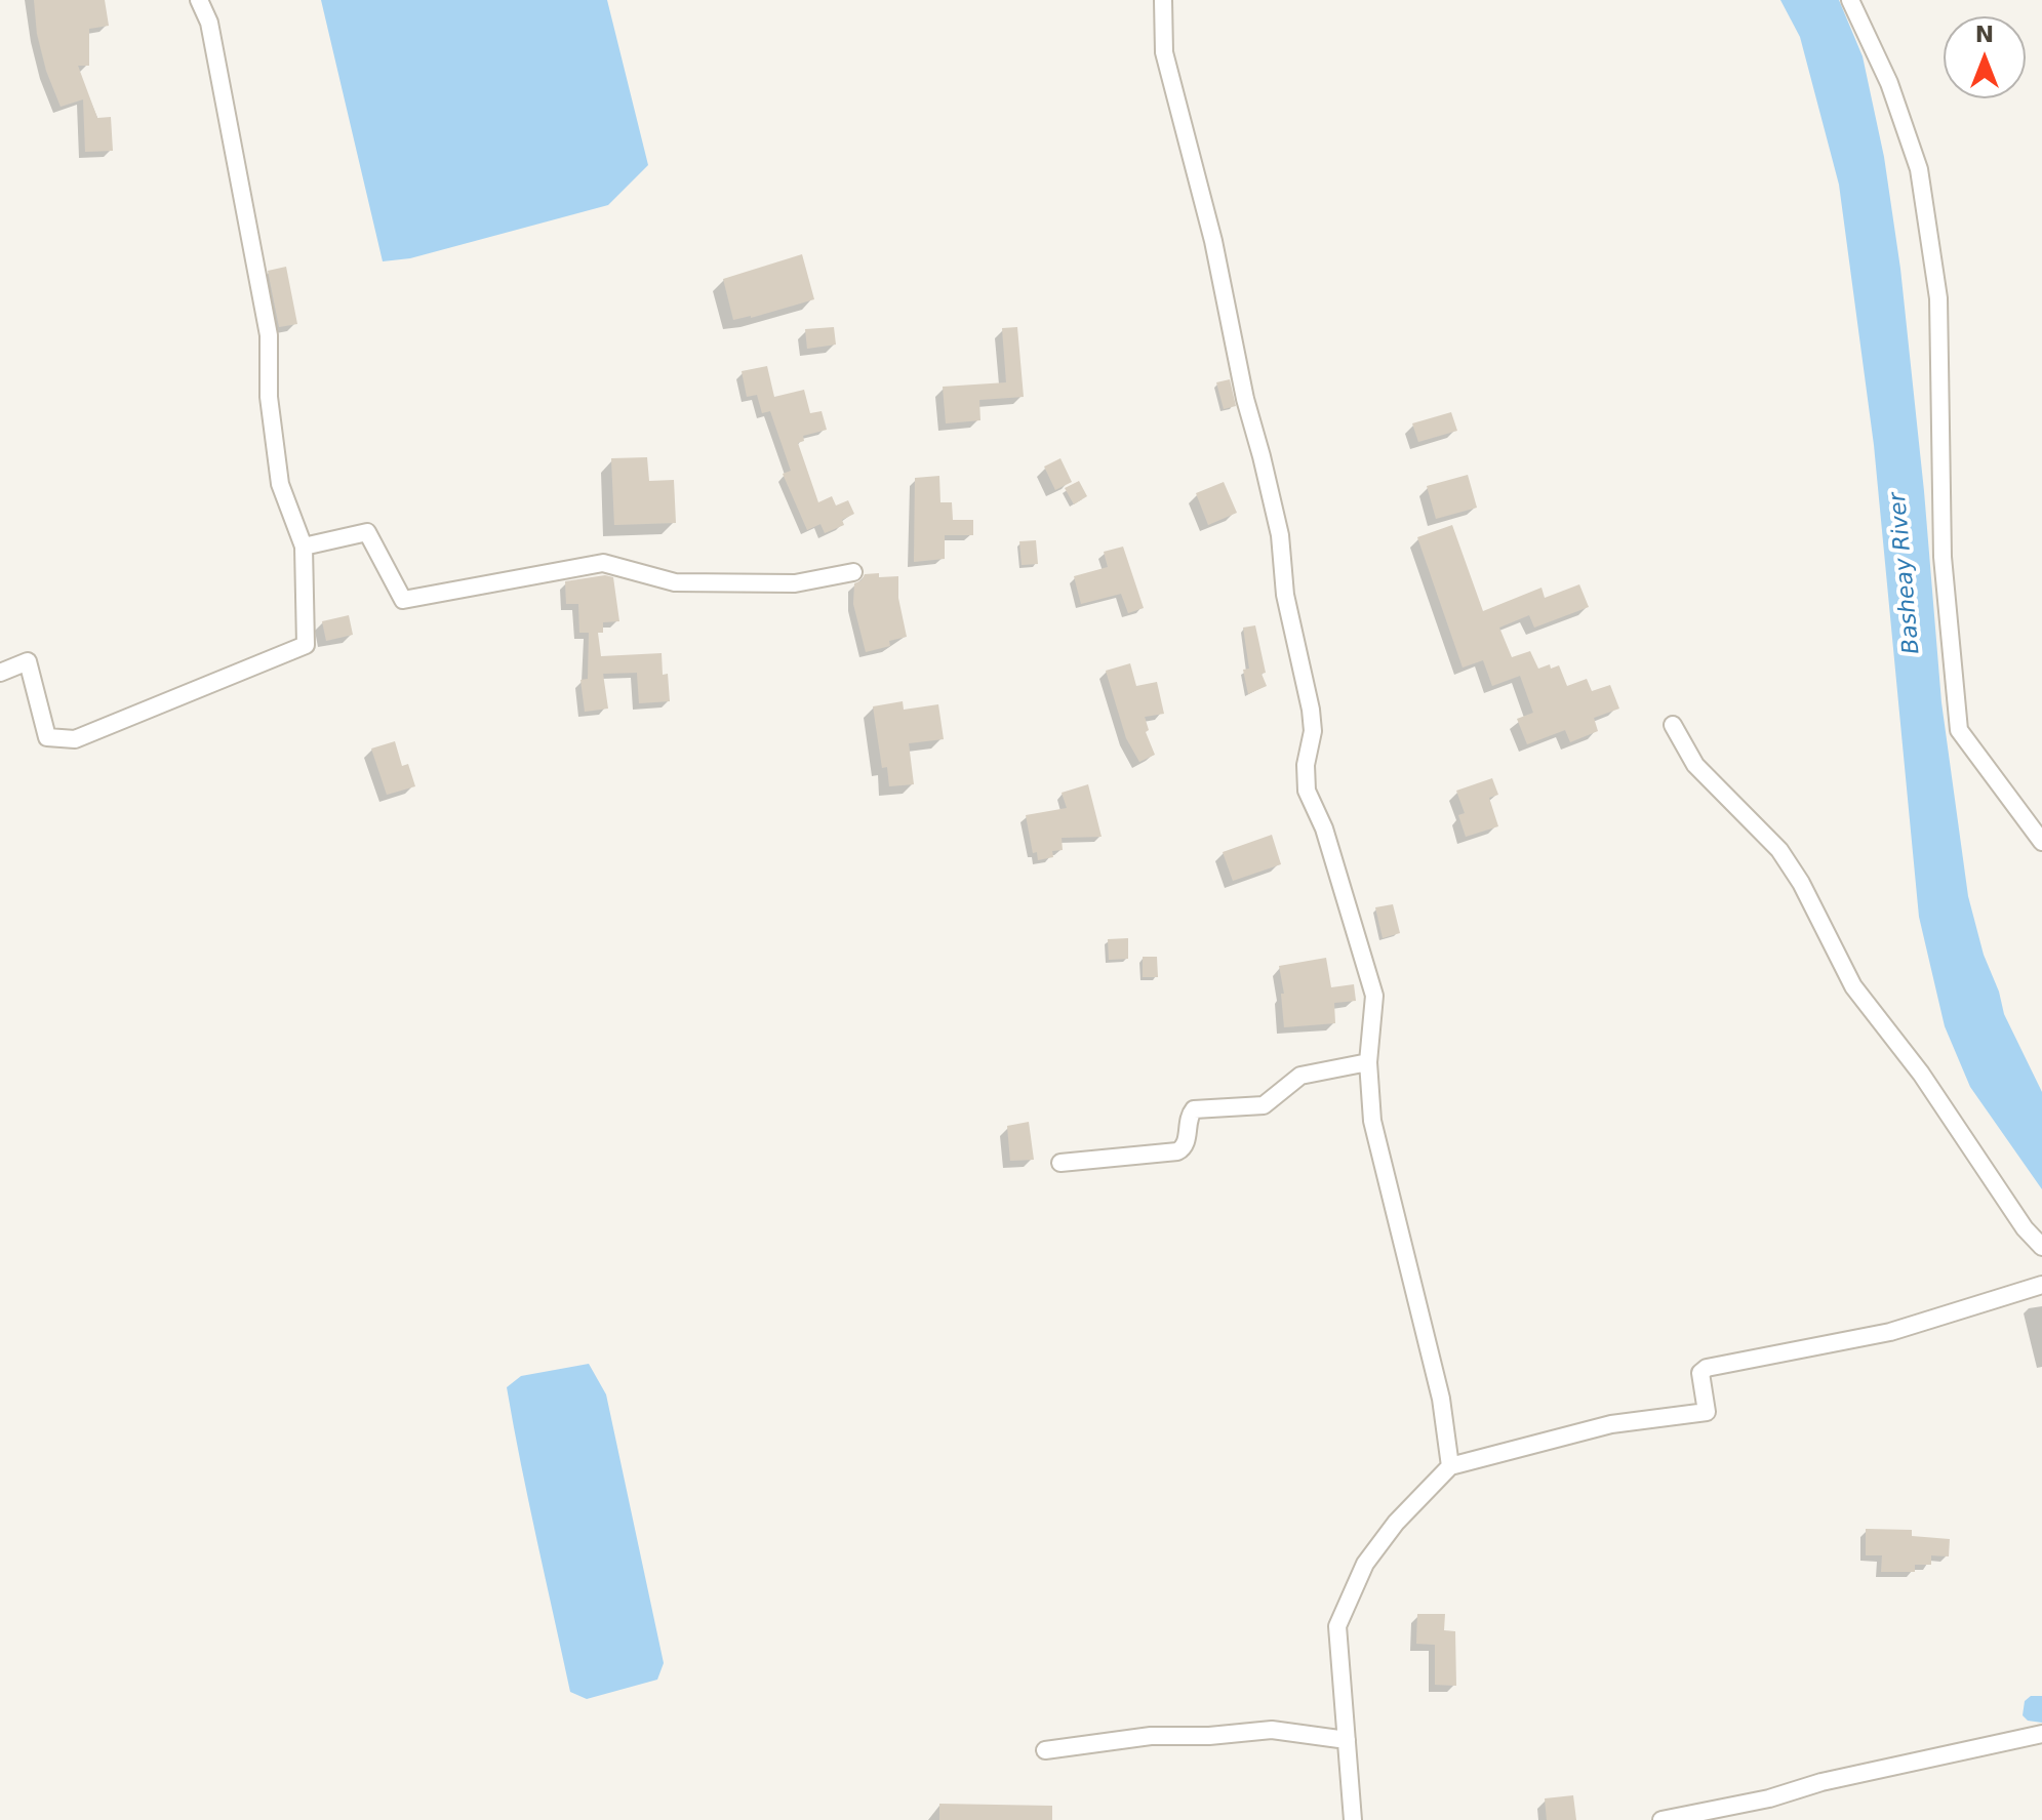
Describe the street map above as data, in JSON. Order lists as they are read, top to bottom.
{
  "water": ["Basheay River"],
  "north": "top"
}
